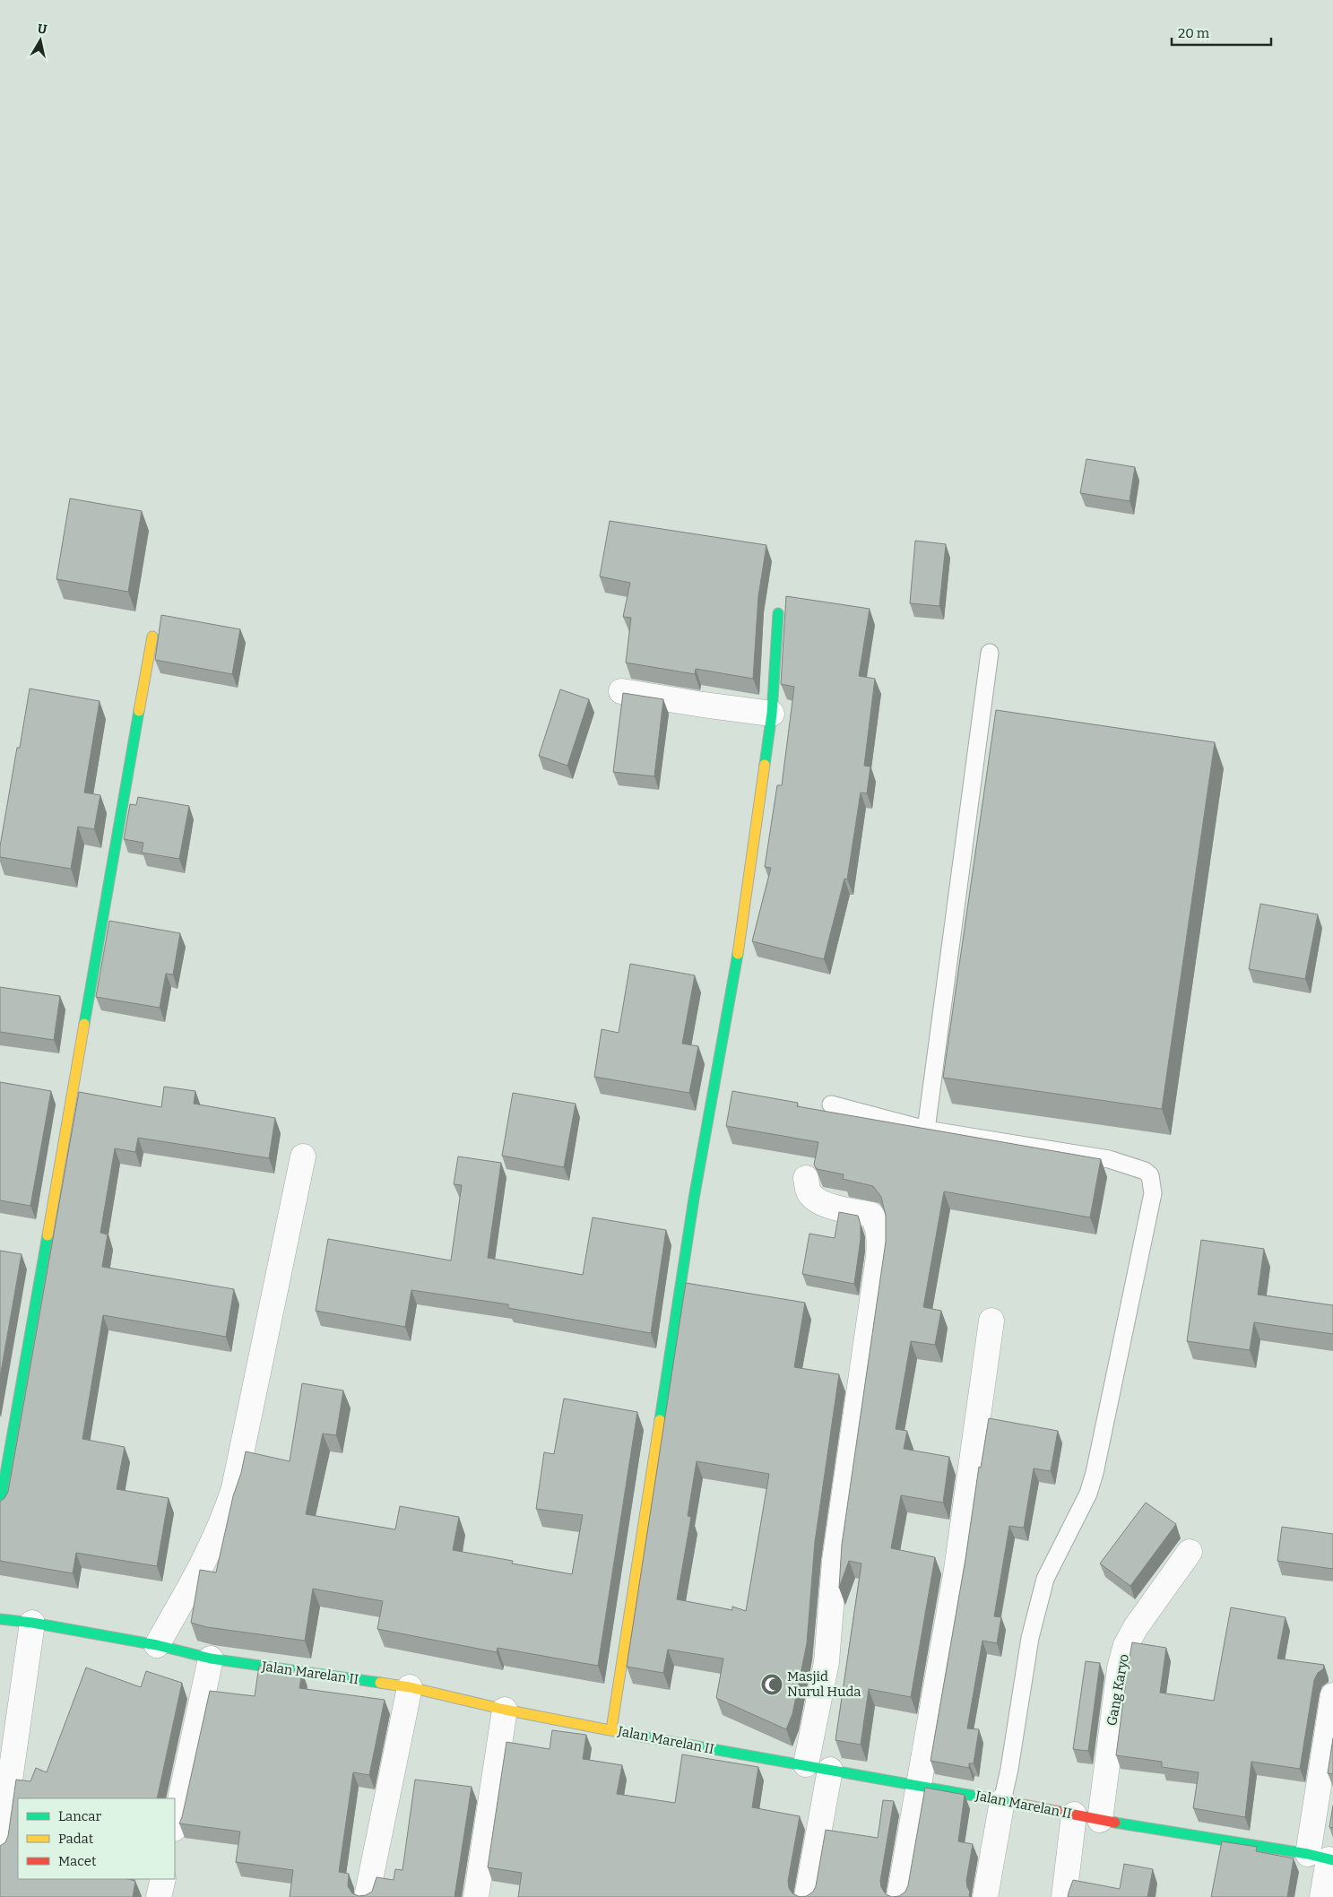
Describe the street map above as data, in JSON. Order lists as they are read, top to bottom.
{
  "streets": {
    "street": ["Jalan Marelan II", "Gang Karyo"]
  },
  "crossings": [
    ["Jalan Marelan II", "Gang Karyo"]
  ],
  "places": {
    "mosque": ["Masjid Nurul Huda"]
  },
  "legend": ["Lancar", "Padat", "Macet"],
  "scale_bar": "20 m",
  "north": "top"
}
